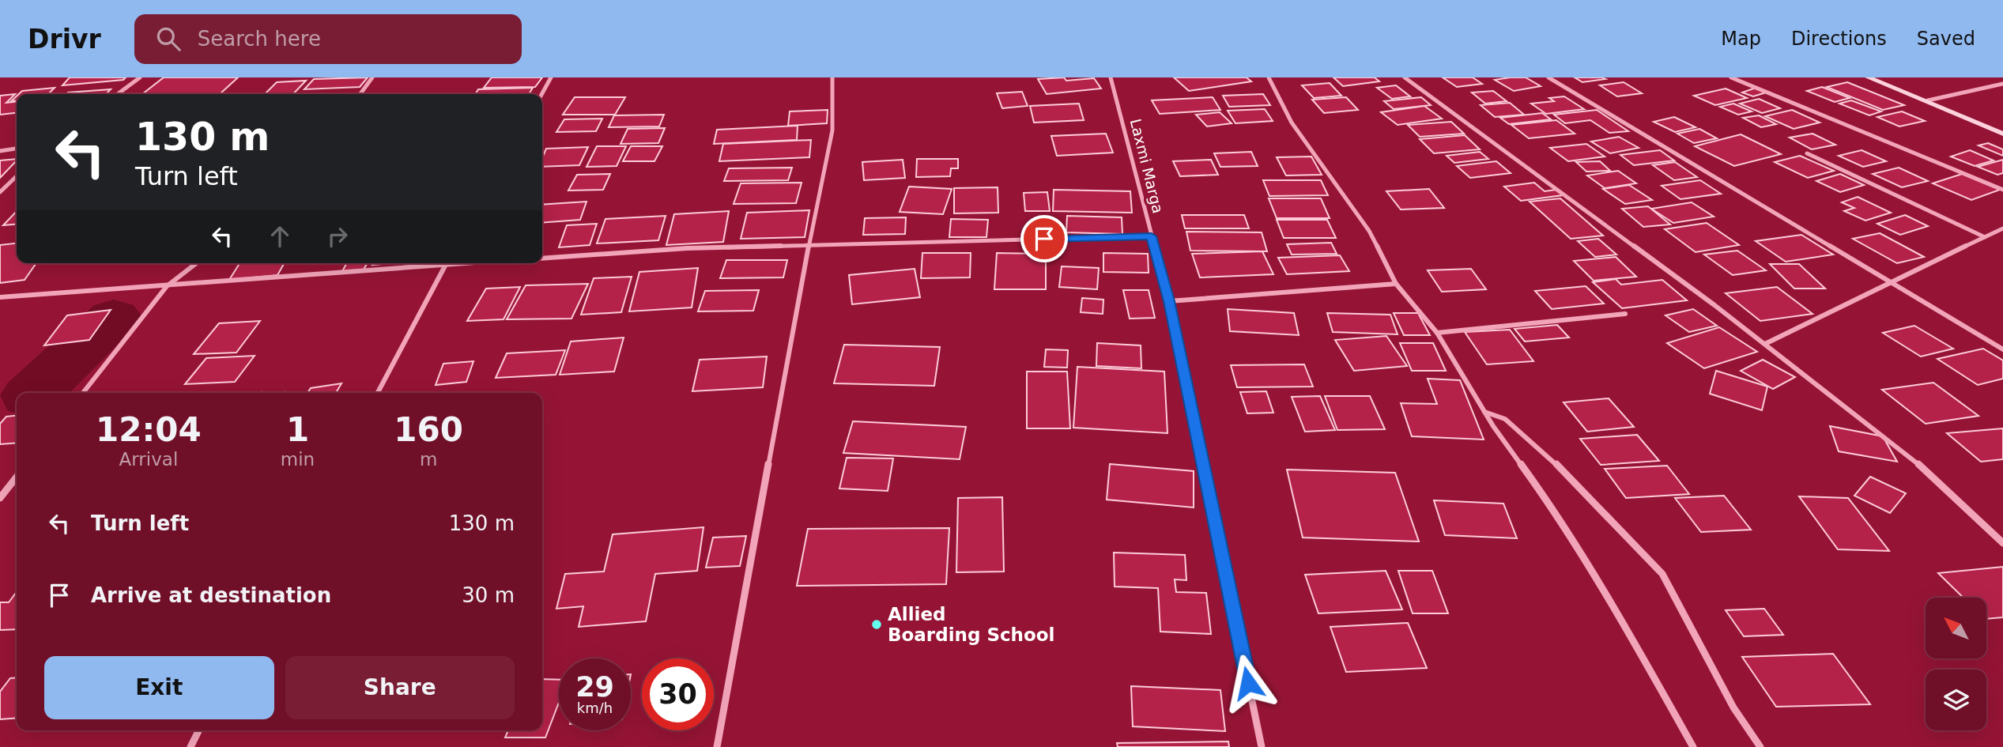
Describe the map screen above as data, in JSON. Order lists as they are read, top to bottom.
{
  "streets": {
    "street": ["Laxmi Marga"]
  },
  "places": ["Allied Boarding School"],
  "north": "top left",
  "page": {
    "header": "Drivr",
    "search": "Search here",
    "nav": ["Map", "Directions", "Saved"],
    "turn": ["130 m", "Turn left"],
    "eta": [
      "12:04",
      "Arrival",
      "1",
      "min",
      "160",
      "m"
    ],
    "list": [
      {
        "name": "Turn left",
        "value": "130 m"
      },
      {
        "name": "Arrive at destination",
        "value": "30 m"
      }
    ],
    "buttons": ["Exit", "Share"],
    "speed": "29 km/h",
    "limit": "30"
  }
}
